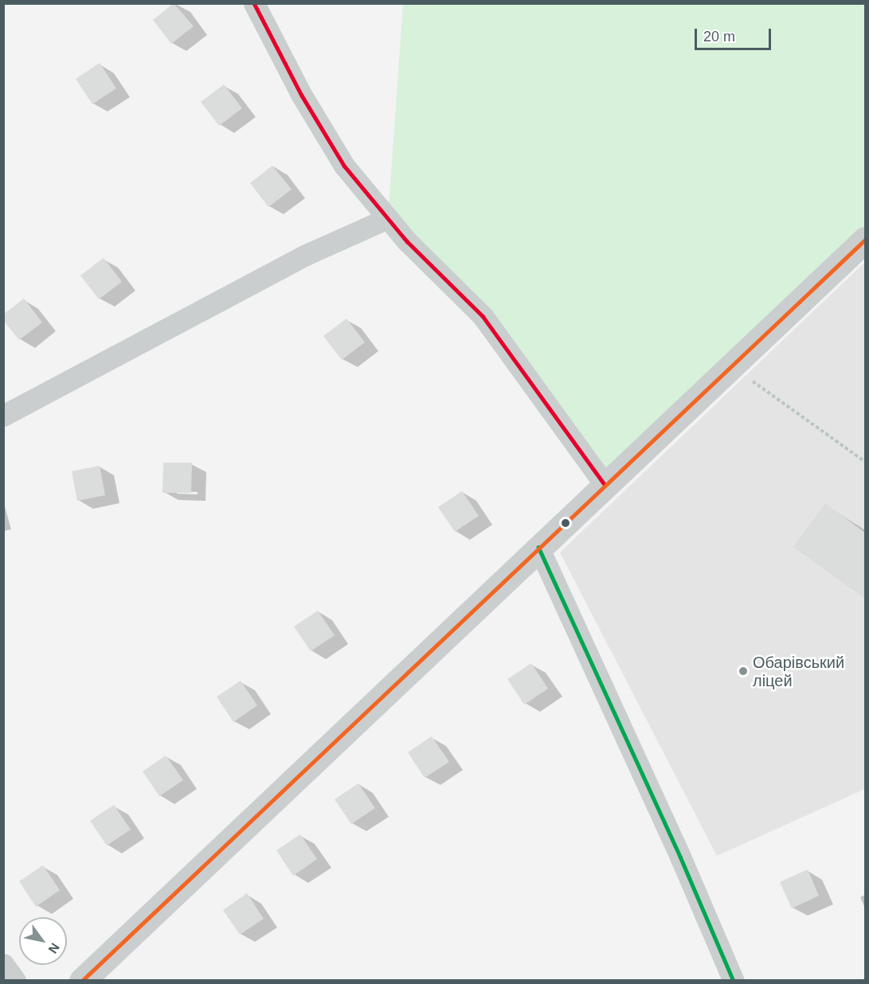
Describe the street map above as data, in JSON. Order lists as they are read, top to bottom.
{
  "places": ["Обарівський ліцей"],
  "scale_bar": "20 m",
  "north": "bottom right"
}
